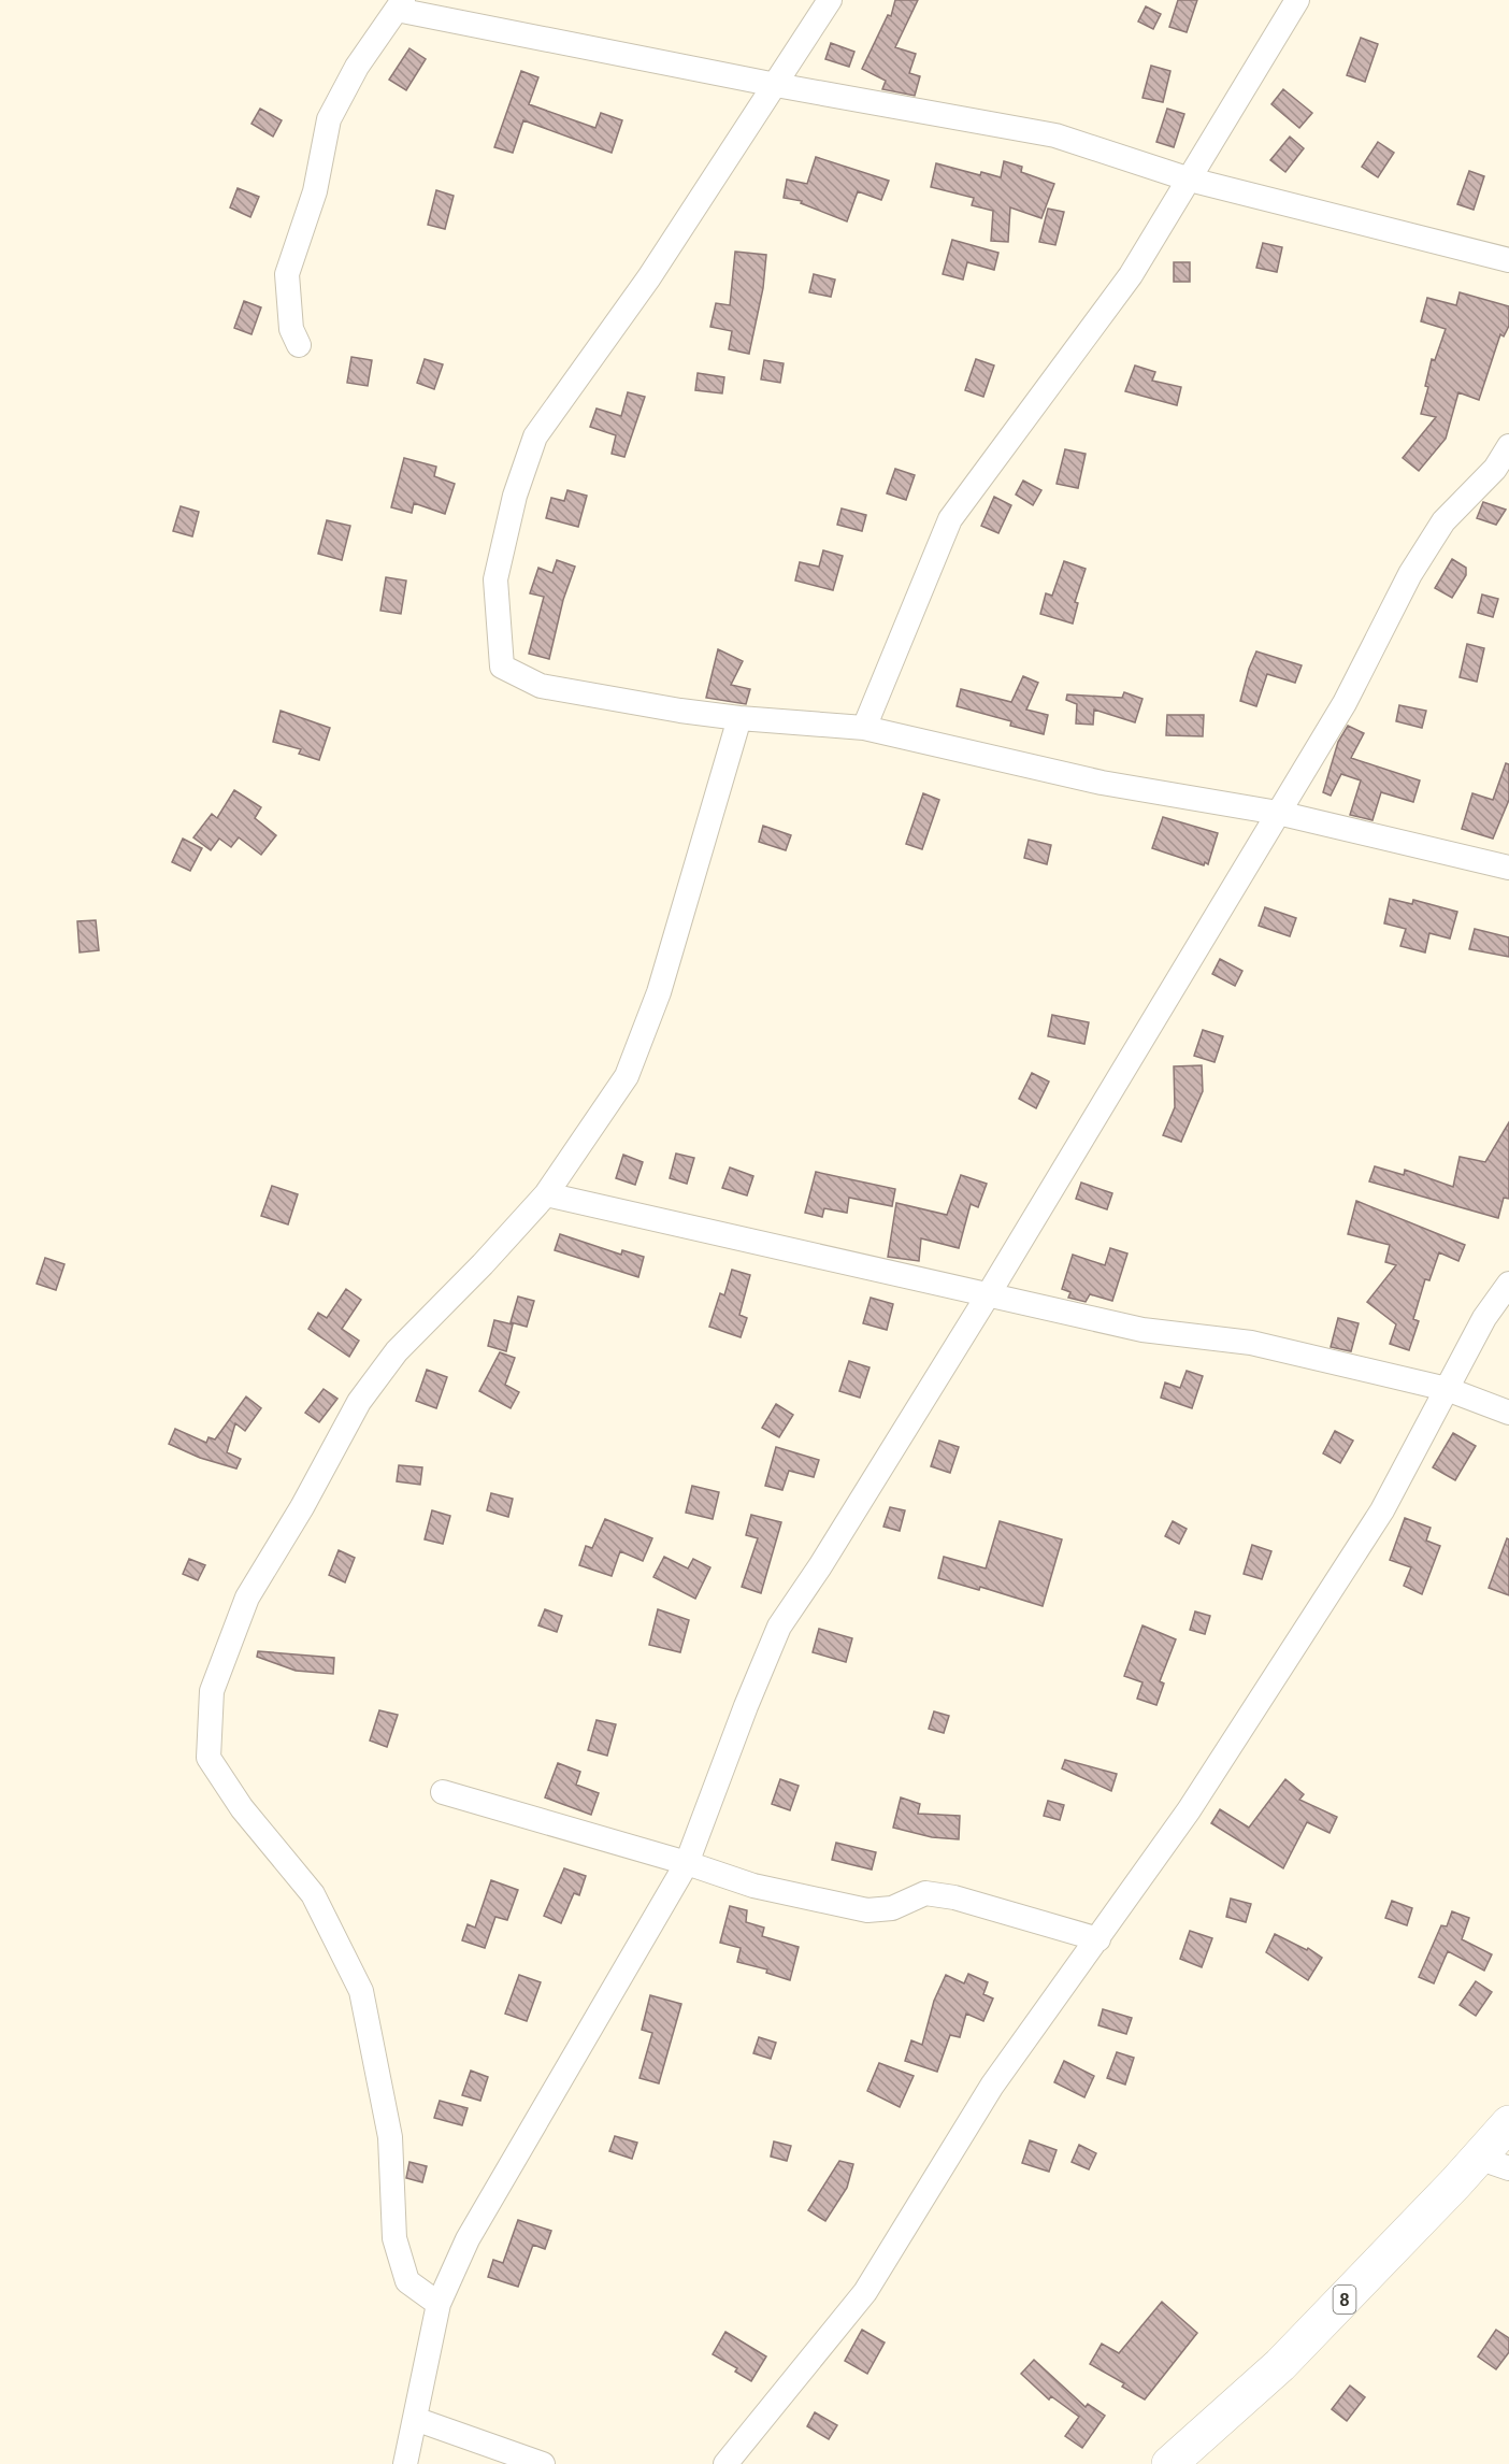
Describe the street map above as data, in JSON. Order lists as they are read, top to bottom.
{
  "streets": {
    "main road": ["8"]
  }
}
